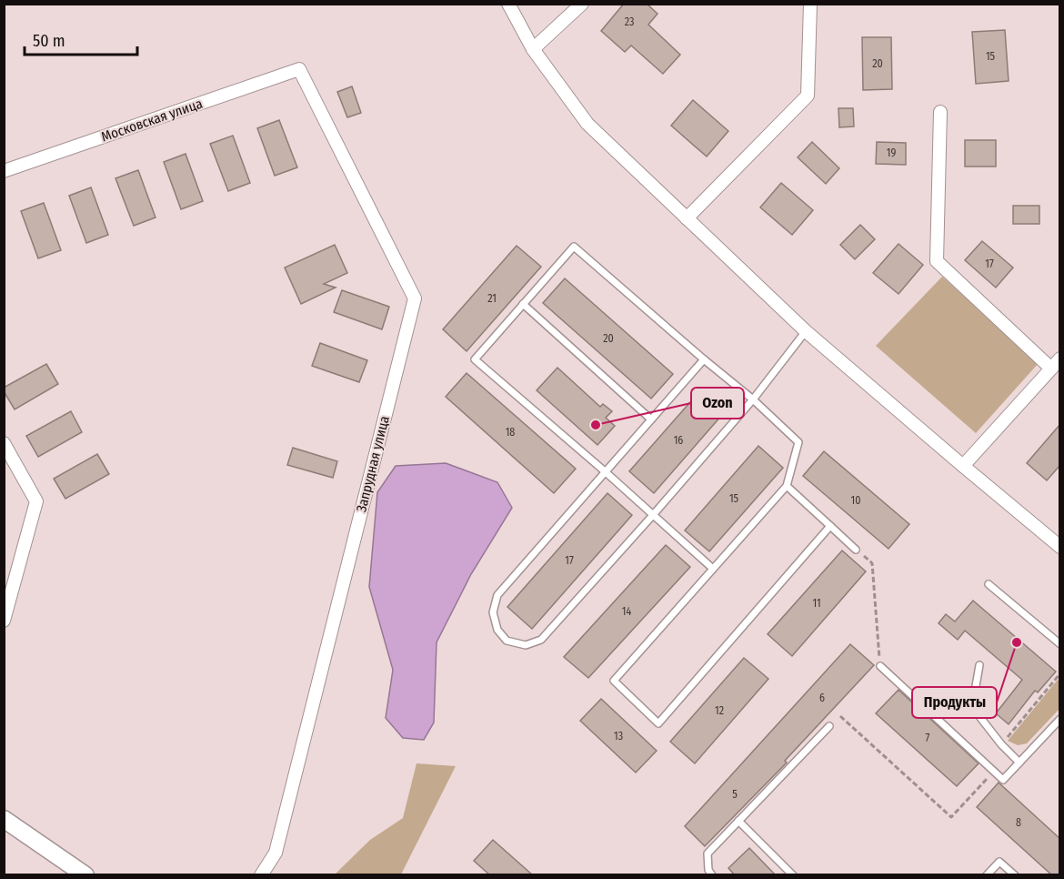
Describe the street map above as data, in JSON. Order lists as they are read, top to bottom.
{
  "streets": {
    "street": ["Московская улица", "Запрудная улица"]
  },
  "crossings": [
    ["Московская улица", "Запрудная улица"]
  ],
  "places": ["Ozon", "Продукты"],
  "house_numbers": [
    "23",
    "15",
    "20",
    "19",
    "17",
    "21",
    "20",
    "18",
    "16",
    "15",
    "10",
    "17",
    "11",
    "14",
    "6",
    "12",
    "13",
    "7",
    "5",
    "8"
  ],
  "scale_bar": "50 m"
}
